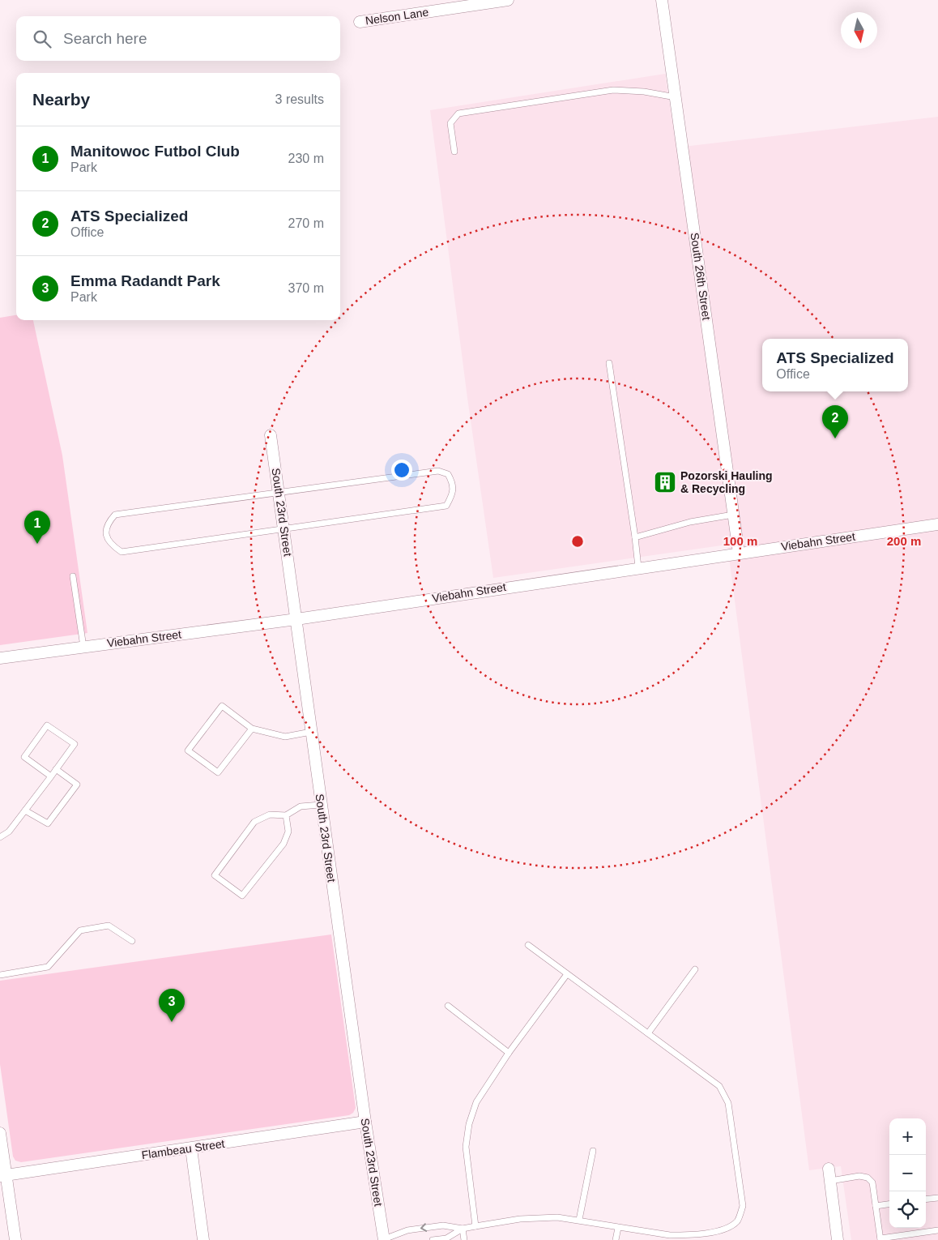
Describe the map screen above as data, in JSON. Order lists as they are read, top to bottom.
{
  "streets": {
    "street": [
      "Nelson Lane",
      "South 26th Street",
      "South 23rd Street",
      "Viebahn Street",
      "Flambeau Street"
    ]
  },
  "crossings": [
    ["South 26th Street", "Viebahn Street"],
    ["South 23rd Street", "Viebahn Street"],
    ["South 23rd Street", "Flambeau Street"]
  ],
  "places": {
    "building": ["Pozorski Hauling & Recycling"]
  },
  "north": "bottom",
  "page": {
    "search": "Search here",
    "heading": ["Nearby", "3 results"],
    "list": [
      {
        "mark": "1",
        "name": "Manitowoc Futbol Club",
        "note": "Park",
        "value": "230 m"
      },
      {
        "mark": "2",
        "name": "ATS Specialized",
        "note": "Office",
        "value": "270 m"
      },
      {
        "mark": "3",
        "name": "Emma Radandt Park",
        "note": "Park",
        "value": "370 m"
      }
    ],
    "popup": ["ATS Specialized", "Office"],
    "pins": ["2", "1", "3"],
    "map_buttons": ["+", "−"]
  },
  "rings": ["100 m", "200 m"]
}
